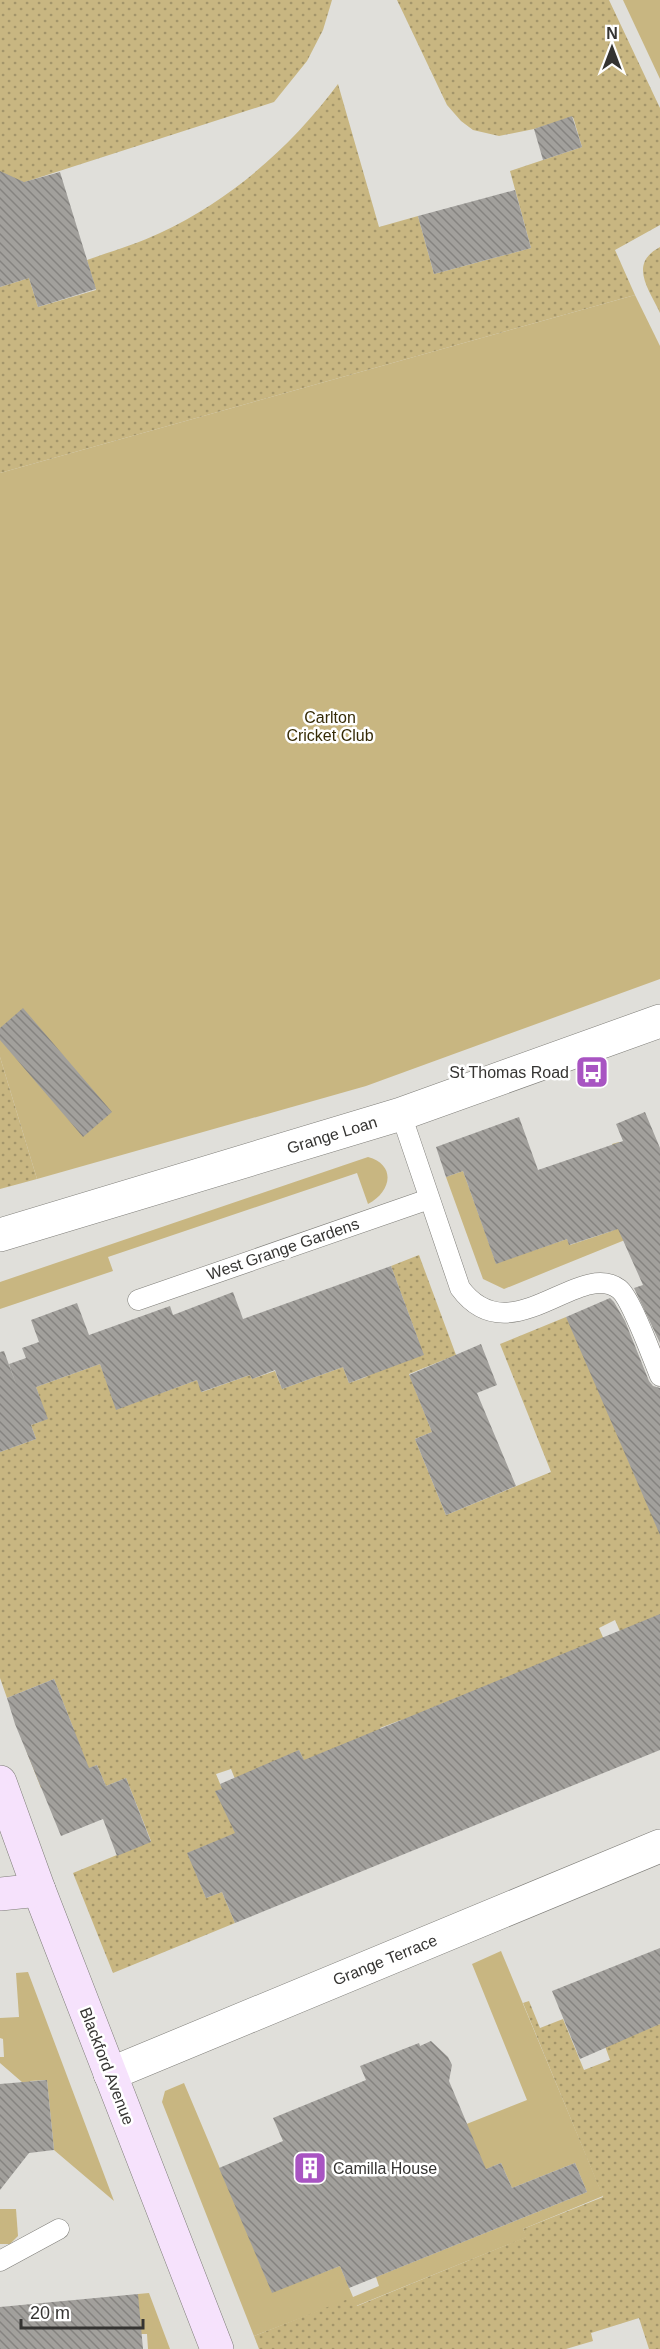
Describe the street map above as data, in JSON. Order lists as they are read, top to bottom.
{
  "streets": {
    "street": ["Grange Loan", "Grange Terrace", "Blackford Avenue"],
    "lane": ["West Grange Gardens"]
  },
  "crossings": [
    ["Grange Terrace", "Blackford Avenue"]
  ],
  "parks": ["Carlton Cricket Club"],
  "places": {
    "bus stop": ["St Thomas Road"],
    "building": ["Camilla House"]
  },
  "scale_bar": "20 m",
  "north": "top"
}
